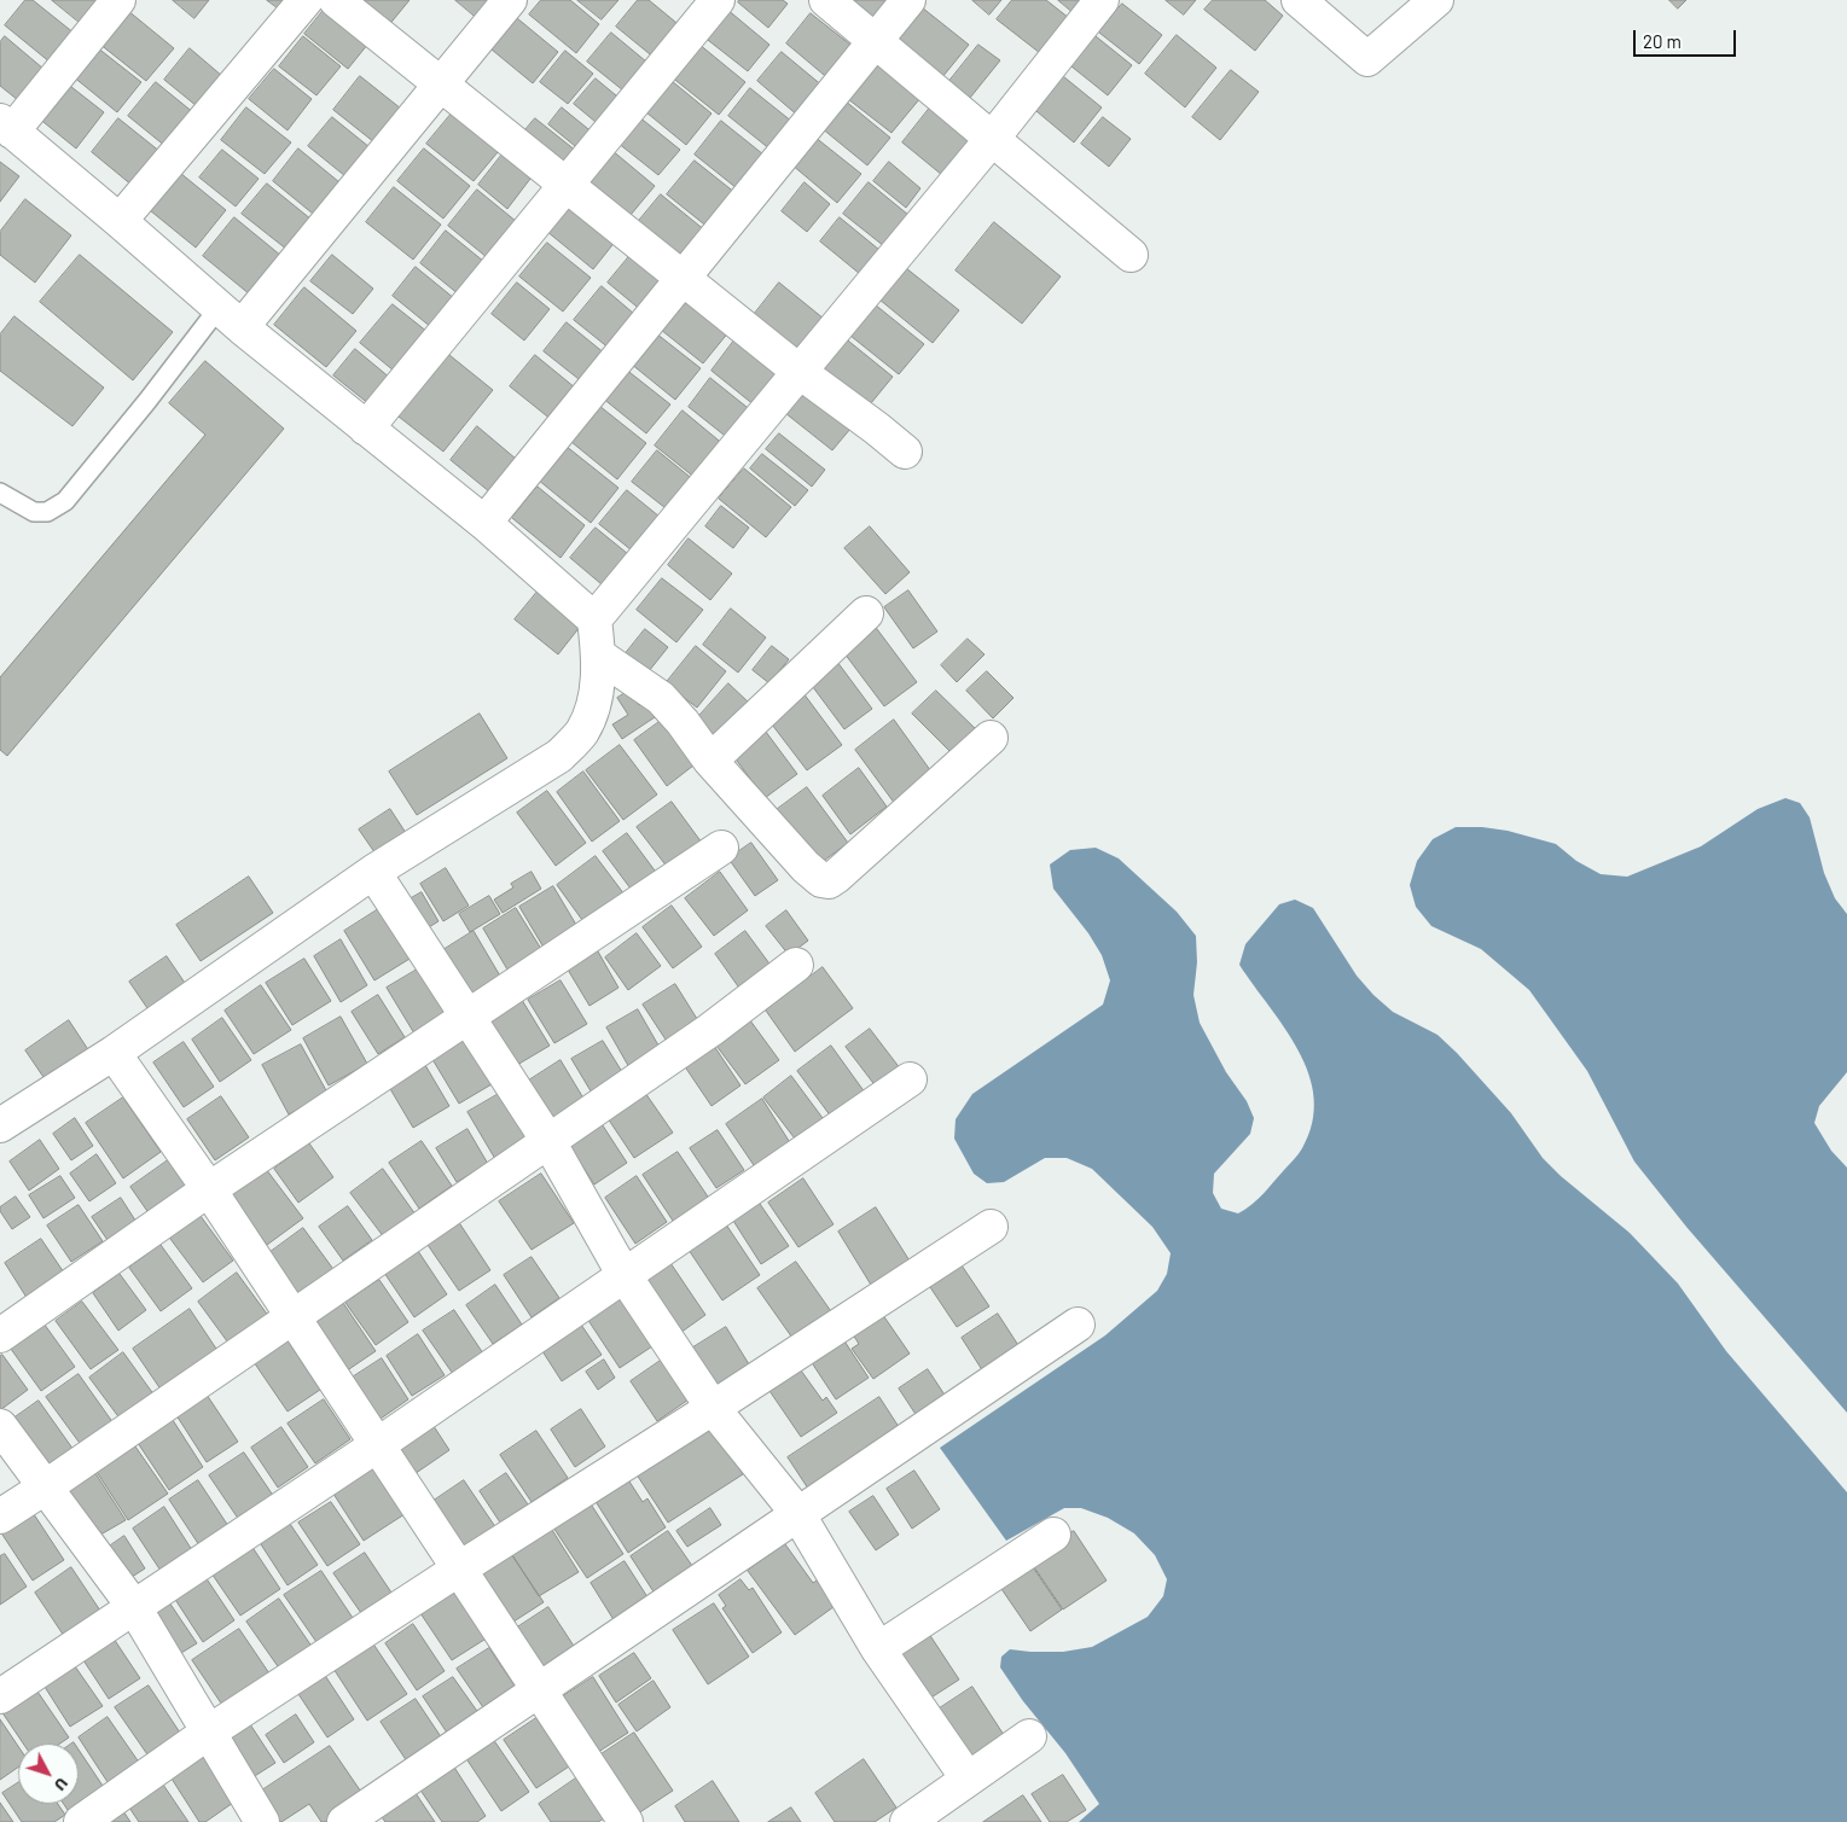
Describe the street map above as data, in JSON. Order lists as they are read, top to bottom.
{
  "scale_bar": "20 m",
  "north": "bottom right"
}
